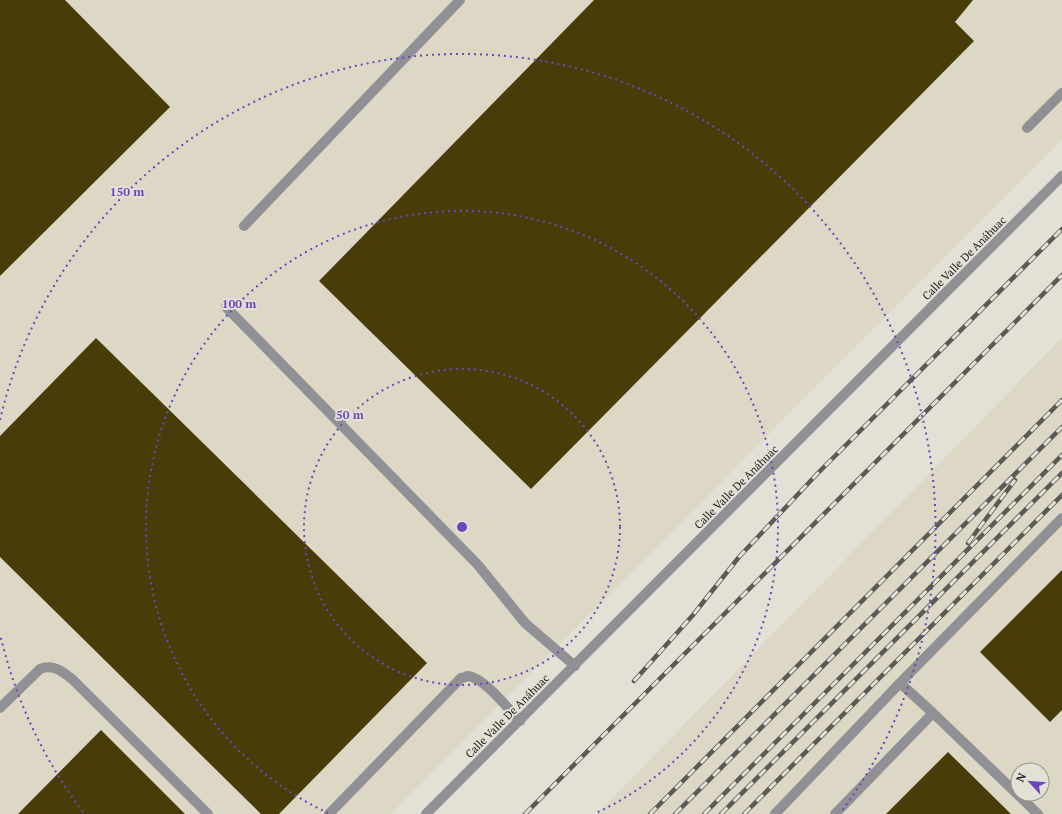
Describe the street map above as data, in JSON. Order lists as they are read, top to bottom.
{
  "streets": {
    "street": ["Calle Valle De Anáhuac"]
  },
  "north": "top left",
  "rings": ["150 m", "100 m", "50 m"]
}
